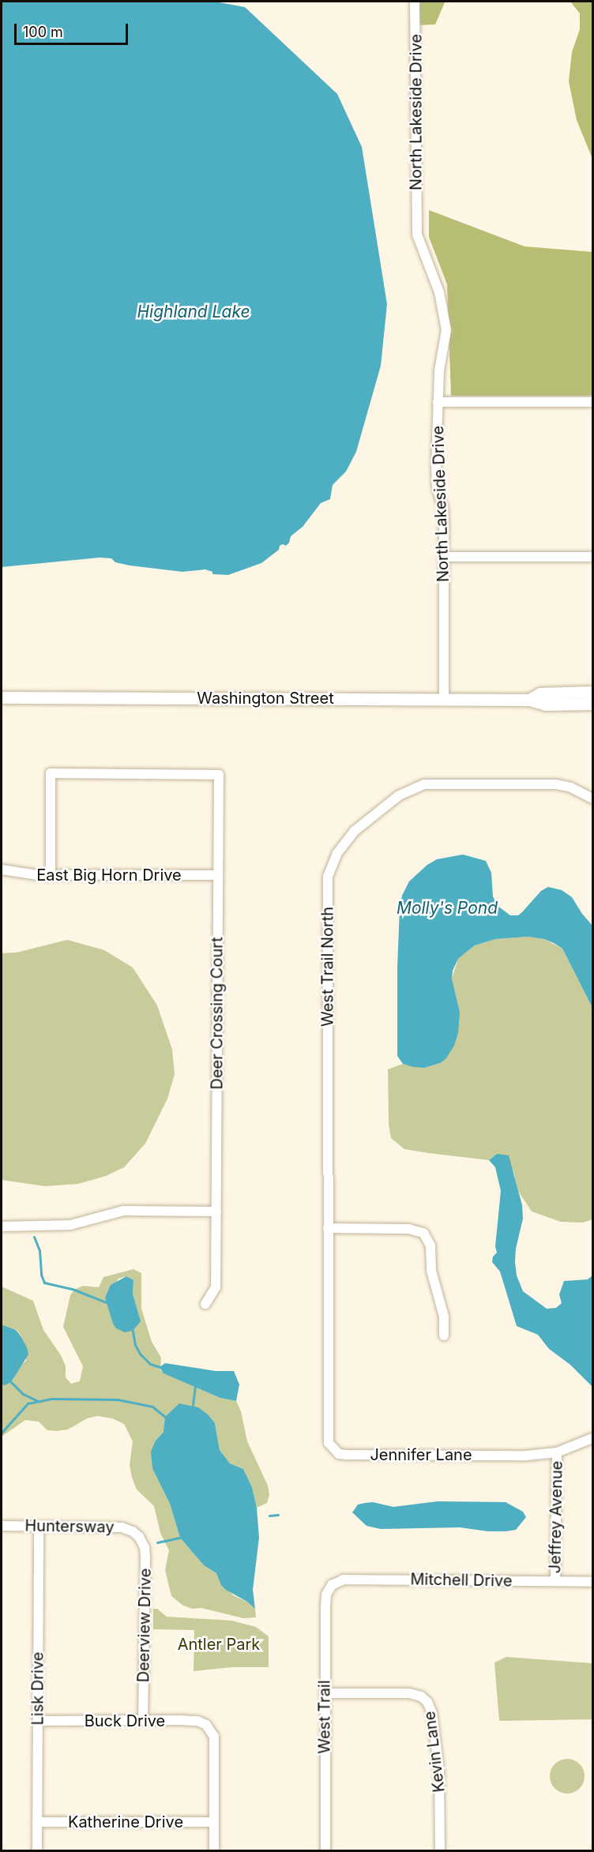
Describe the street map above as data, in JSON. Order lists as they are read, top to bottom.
{
  "streets": {
    "main road": ["Washington Street"],
    "street": [
      "North Lakeside Drive",
      "East Big Horn Drive",
      "West Trail North",
      "Deer Crossing Court",
      "Jennifer Lane",
      "Jeffrey Avenue",
      "Huntersway",
      "Mitchell Drive",
      "Deerview Drive",
      "Lisk Drive",
      "West Trail",
      "Buck Drive",
      "Kevin Lane",
      "Katherine Drive"
    ]
  },
  "crossings": [
    ["North Lakeside Drive", "Washington Street"],
    ["East Big Horn Drive", "Deer Crossing Court"],
    ["West Trail North", "Jennifer Lane"],
    ["Jennifer Lane", "Jeffrey Avenue"],
    ["Jeffrey Avenue", "Mitchell Drive"],
    ["Huntersway", "Deerview Drive"],
    ["Huntersway", "Lisk Drive"],
    ["Mitchell Drive", "West Trail"],
    ["Deerview Drive", "Buck Drive"],
    ["Lisk Drive", "Buck Drive"],
    ["Lisk Drive", "Katherine Drive"],
    ["West Trail", "Kevin Lane"],
    ["Buck Drive", "Katherine Drive"]
  ],
  "water": ["Highland Lake", "Molly's Pond"],
  "parks": ["Antler Park"],
  "scale_bar": "100 m"
}
